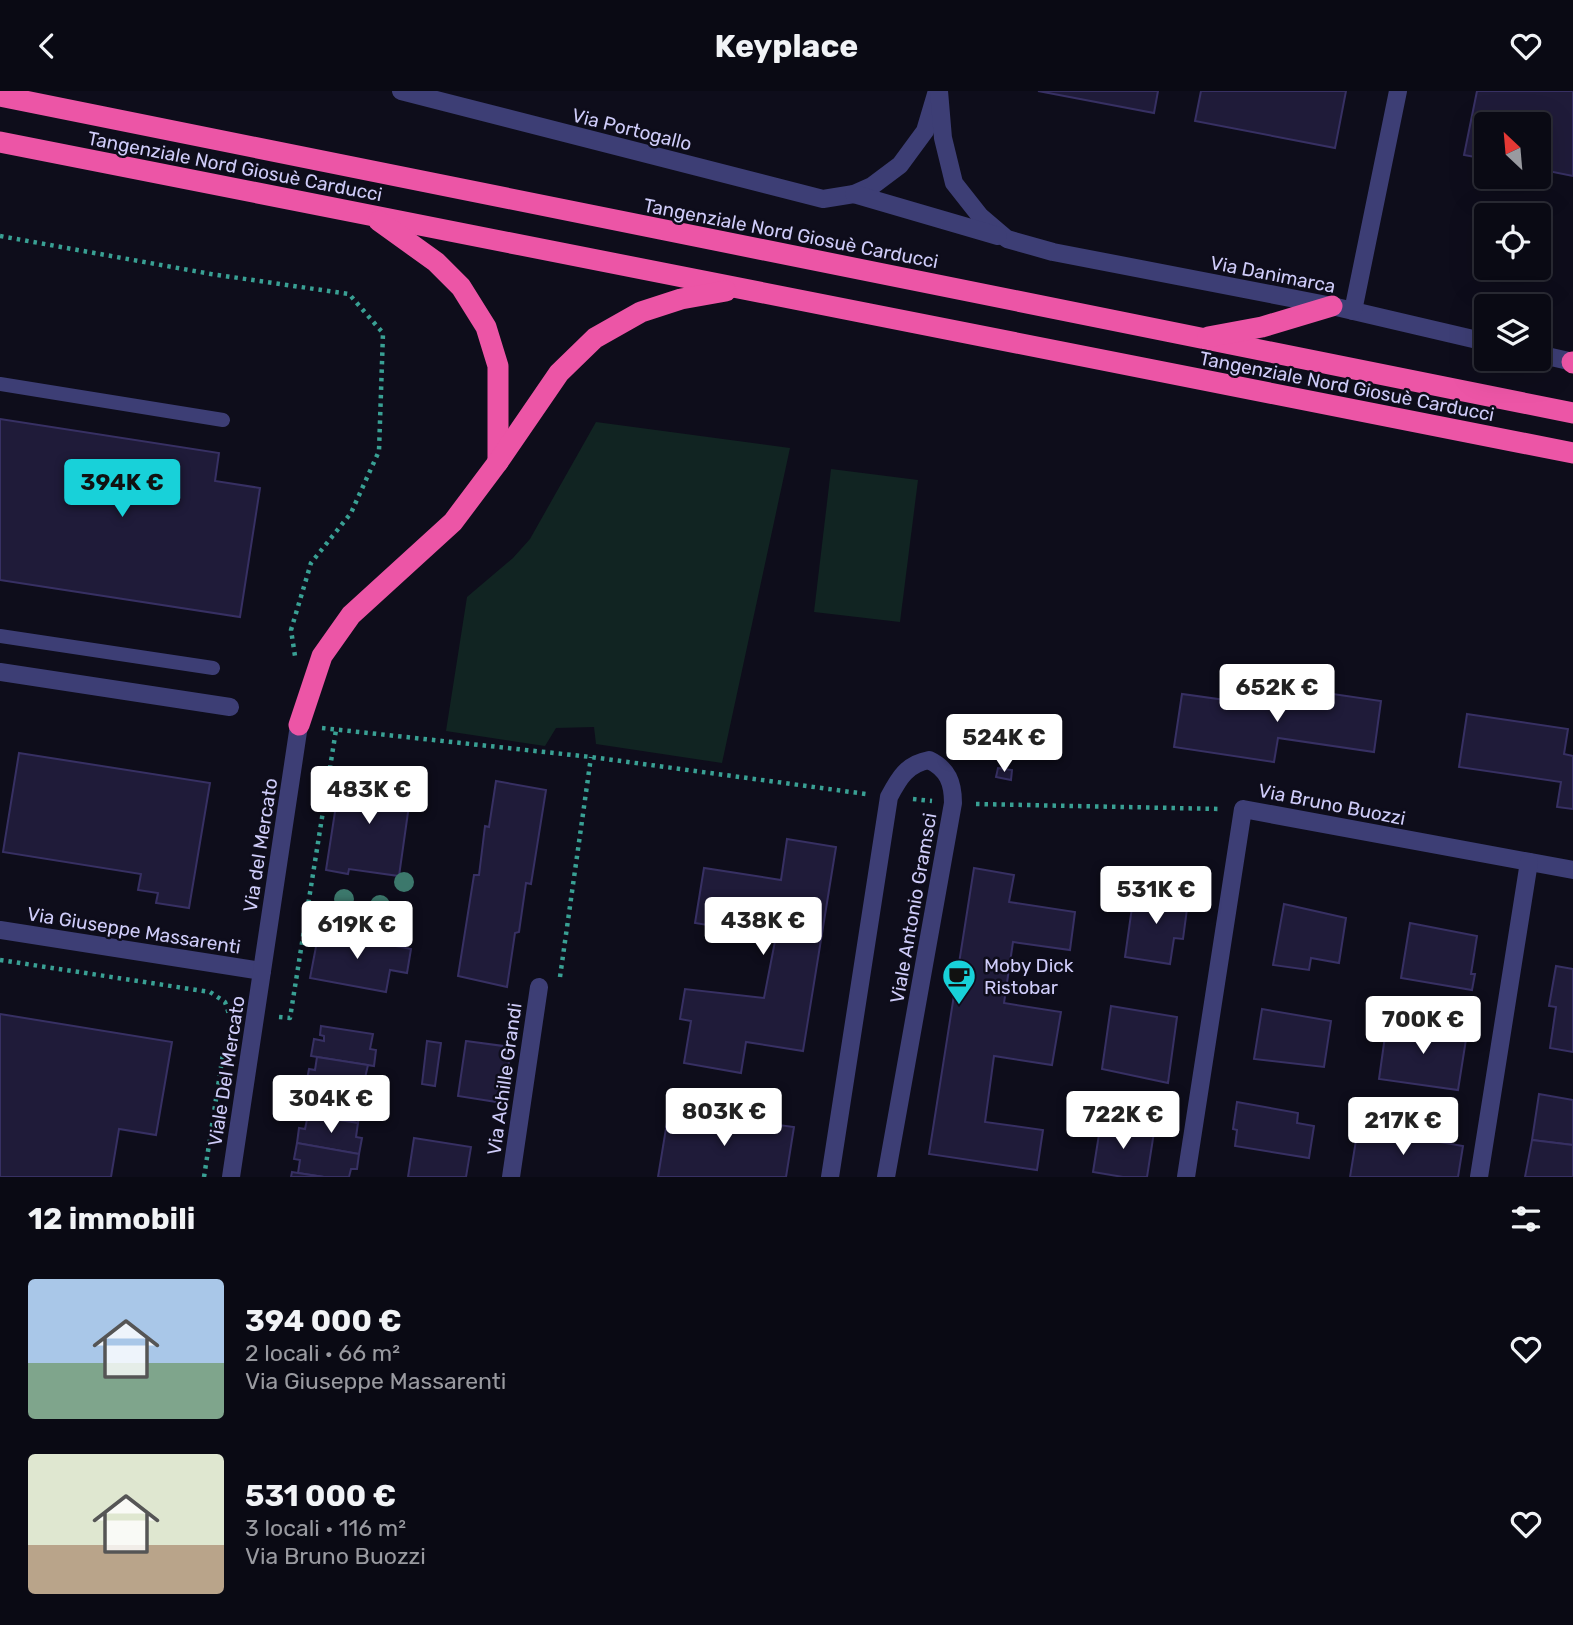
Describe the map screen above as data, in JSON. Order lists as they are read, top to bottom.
{
  "streets": {
    "highway": ["Tangenziale Nord Giosuè Carducci"],
    "street": [
      "Via Portogallo",
      "Via Danimarca",
      "Via Bruno Buozzi",
      "Via del Mercato",
      "Viale Antonio Gramsci",
      "Via Giuseppe Massarenti",
      "Viale Del Mercato",
      "Via Achille Grandi"
    ]
  },
  "crossings": [
    ["Via Portogallo", "Via Danimarca"],
    ["Via del Mercato", "Via Giuseppe Massarenti"],
    ["Via del Mercato", "Viale Del Mercato"],
    ["Via Giuseppe Massarenti", "Viale Del Mercato"]
  ],
  "places": {
    "cafe": ["Moby Dick Ristobar"]
  },
  "north": "top left",
  "page": {
    "header": "Keyplace",
    "price": [
      "394K €",
      "652K €",
      "524K €",
      "483K €",
      "531K €",
      "438K €",
      "619K €",
      "700K €",
      "304K €",
      "803K €",
      "722K €",
      "217K €"
    ],
    "heading": "12 immobili",
    "list": [
      {
        "name": "394 000 €",
        "note": "2 locali · 66 m² · Via Giuseppe Massarenti"
      },
      {
        "name": "531 000 €",
        "note": "3 locali · 116 m² · Via Bruno Buozzi"
      }
    ]
  }
}
